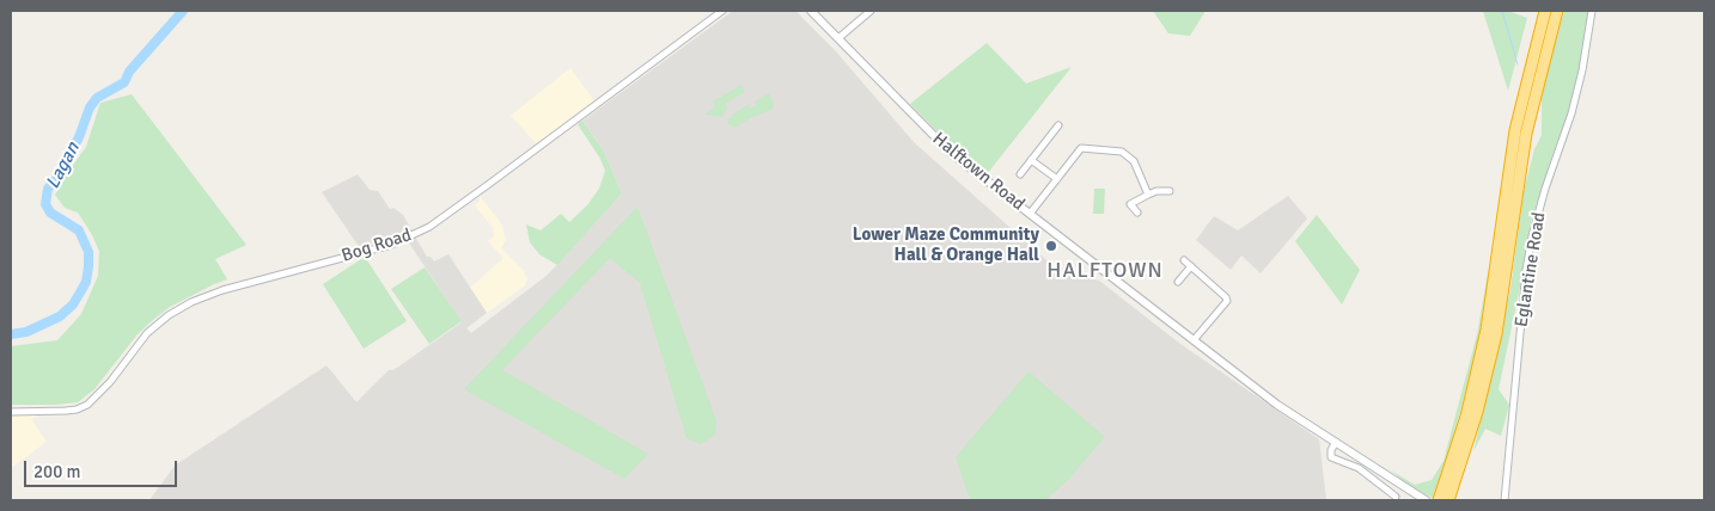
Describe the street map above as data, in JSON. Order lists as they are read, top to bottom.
{
  "streets": {
    "street": ["Halftown Road", "Bog Road", "Eglantine Road"]
  },
  "districts": ["HALFTOWN"],
  "water": ["Lagan"],
  "places": ["Lower Maze Community Hall & Orange Hall"],
  "scale_bar": "200 m"
}
